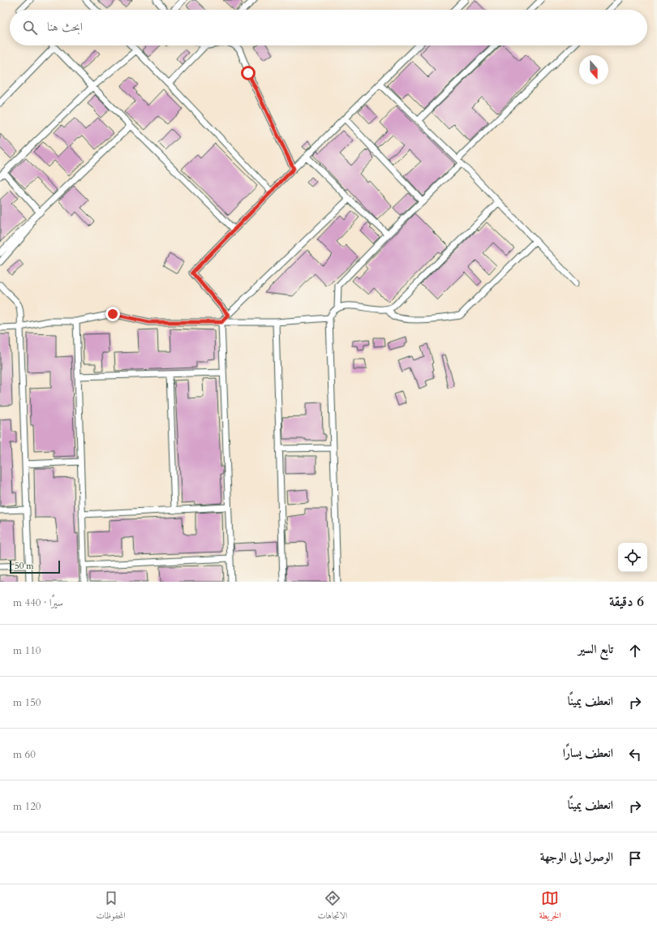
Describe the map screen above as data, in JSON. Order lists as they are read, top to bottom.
{
  "scale_bar": "50 m",
  "north": "bottom",
  "page": {
    "search": "ابحث هنا",
    "scale": "50 m",
    "heading": ["6 دقيقة", "سيرًا · 440 m"],
    "list": [
      ["تابع السير", "110 m"],
      ["انعطف يمينًا", "150 m"],
      ["انعطف يسارًا", "60 m"],
      ["انعطف يمينًا", "120 m"],
      "الوصول إلى الوجهة"
    ],
    "nav": ["الخريطة", "الاتجاهات", "المحفوظات"]
  }
}
